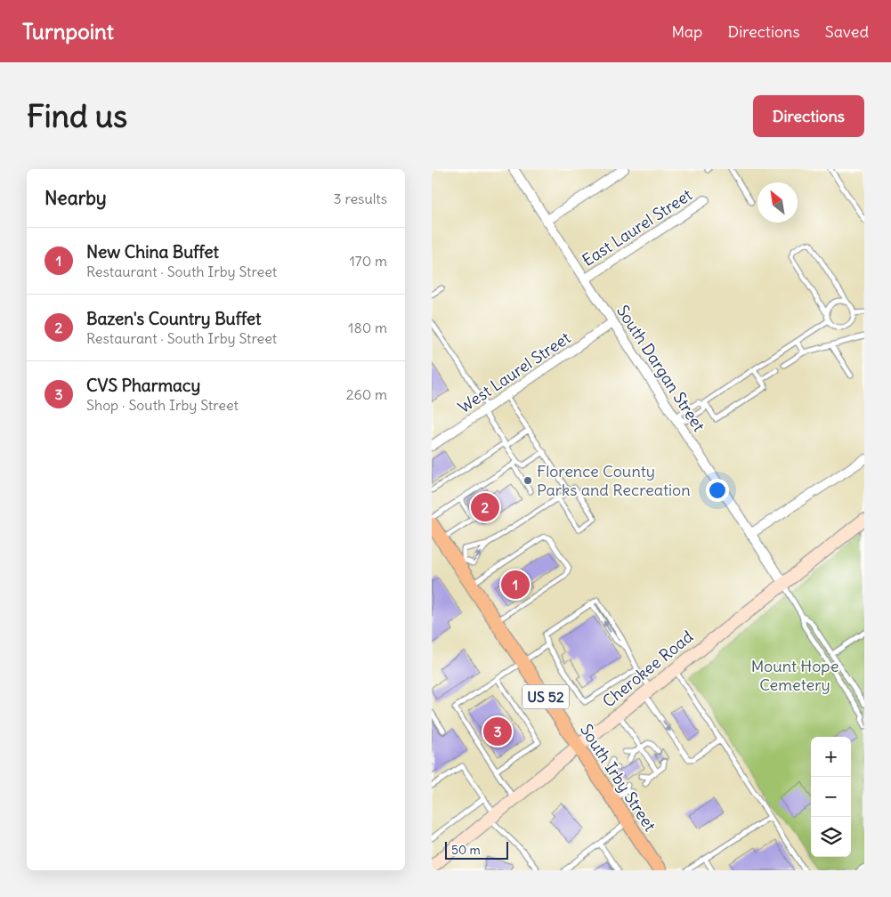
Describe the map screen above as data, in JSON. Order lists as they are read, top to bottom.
{
  "streets": {
    "main road": ["US 52", "South Irby Street"],
    "street": [
      "East Laurel Street",
      "South Dargan Street",
      "West Laurel Street",
      "Cherokee Road"
    ]
  },
  "crossings": [
    ["East Laurel Street", "South Dargan Street"],
    ["South Dargan Street", "West Laurel Street"],
    ["South Dargan Street", "Cherokee Road"],
    ["Cherokee Road", "South Irby Street"]
  ],
  "parks": ["Mount Hope Cemetery"],
  "places": ["Florence County Parks and Recreation"],
  "scale_bar": "50 m",
  "north": "top left",
  "page": {
    "header": "Turnpoint",
    "nav": ["Map", "Directions", "Saved"],
    "buttons": "Directions",
    "title": "Find us",
    "heading": ["Nearby", "3 results"],
    "list": [
      {
        "mark": "1",
        "name": "New China Buffet",
        "note": "Restaurant · South Irby Street",
        "value": "170 m"
      },
      {
        "mark": "2",
        "name": "Bazen's Country Buffet",
        "note": "Restaurant · South Irby Street",
        "value": "180 m"
      },
      {
        "mark": "3",
        "name": "CVS Pharmacy",
        "note": "Shop · South Irby Street",
        "value": "260 m"
      }
    ],
    "pins": ["2", "1", "3"],
    "map_buttons": ["+", "−"],
    "scale": "50 m"
  }
}
